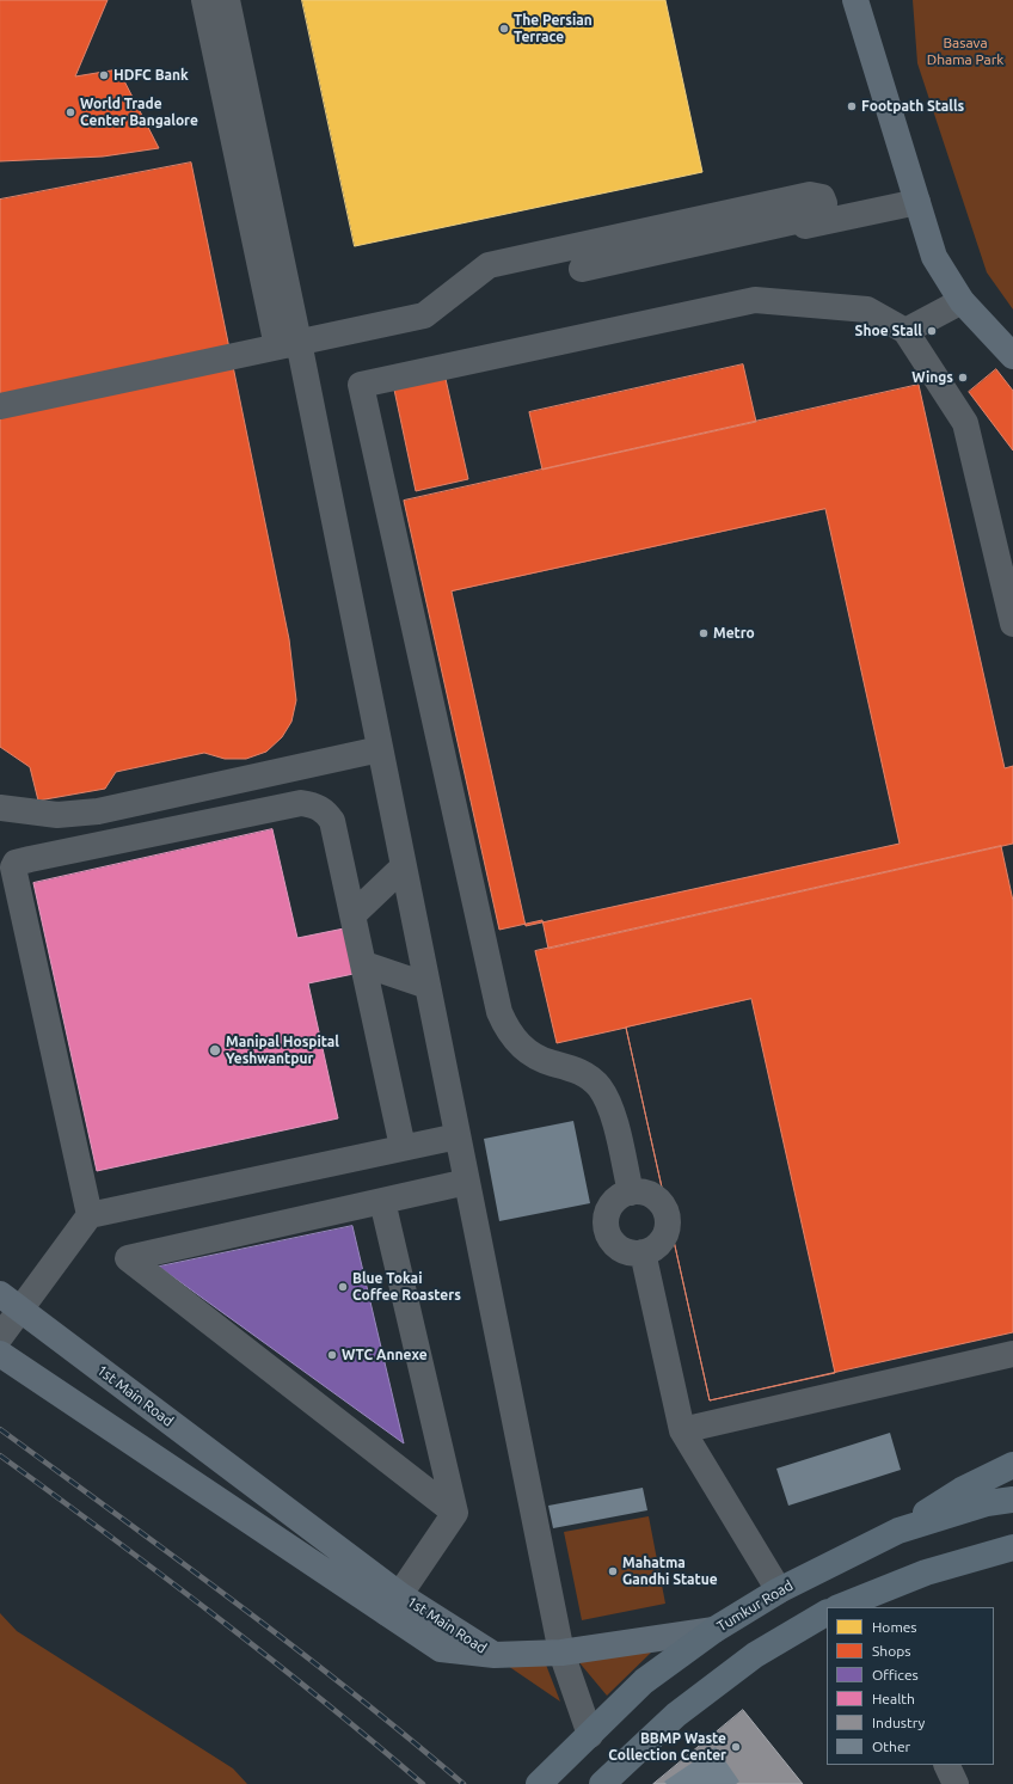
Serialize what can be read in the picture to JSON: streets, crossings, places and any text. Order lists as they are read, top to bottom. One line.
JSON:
{"streets":{"highway":["Tumkur Road"],"main road":["1st Main Road"]},"parks":["Basava Dhama Park"],"places":["The Persian Terrace","HDFC Bank","Footpath Stalls","World Trade Center Bangalore","Shoe Stall","Wings","Metro","Manipal Hospital Yeshwantpur","Blue Tokai Coffee Roasters","WTC Annexe","Mahatma Gandhi Statue","BBMP Waste Collection Center"],"legend":["Homes","Shops","Offices","Health","Industry","Other"]}
